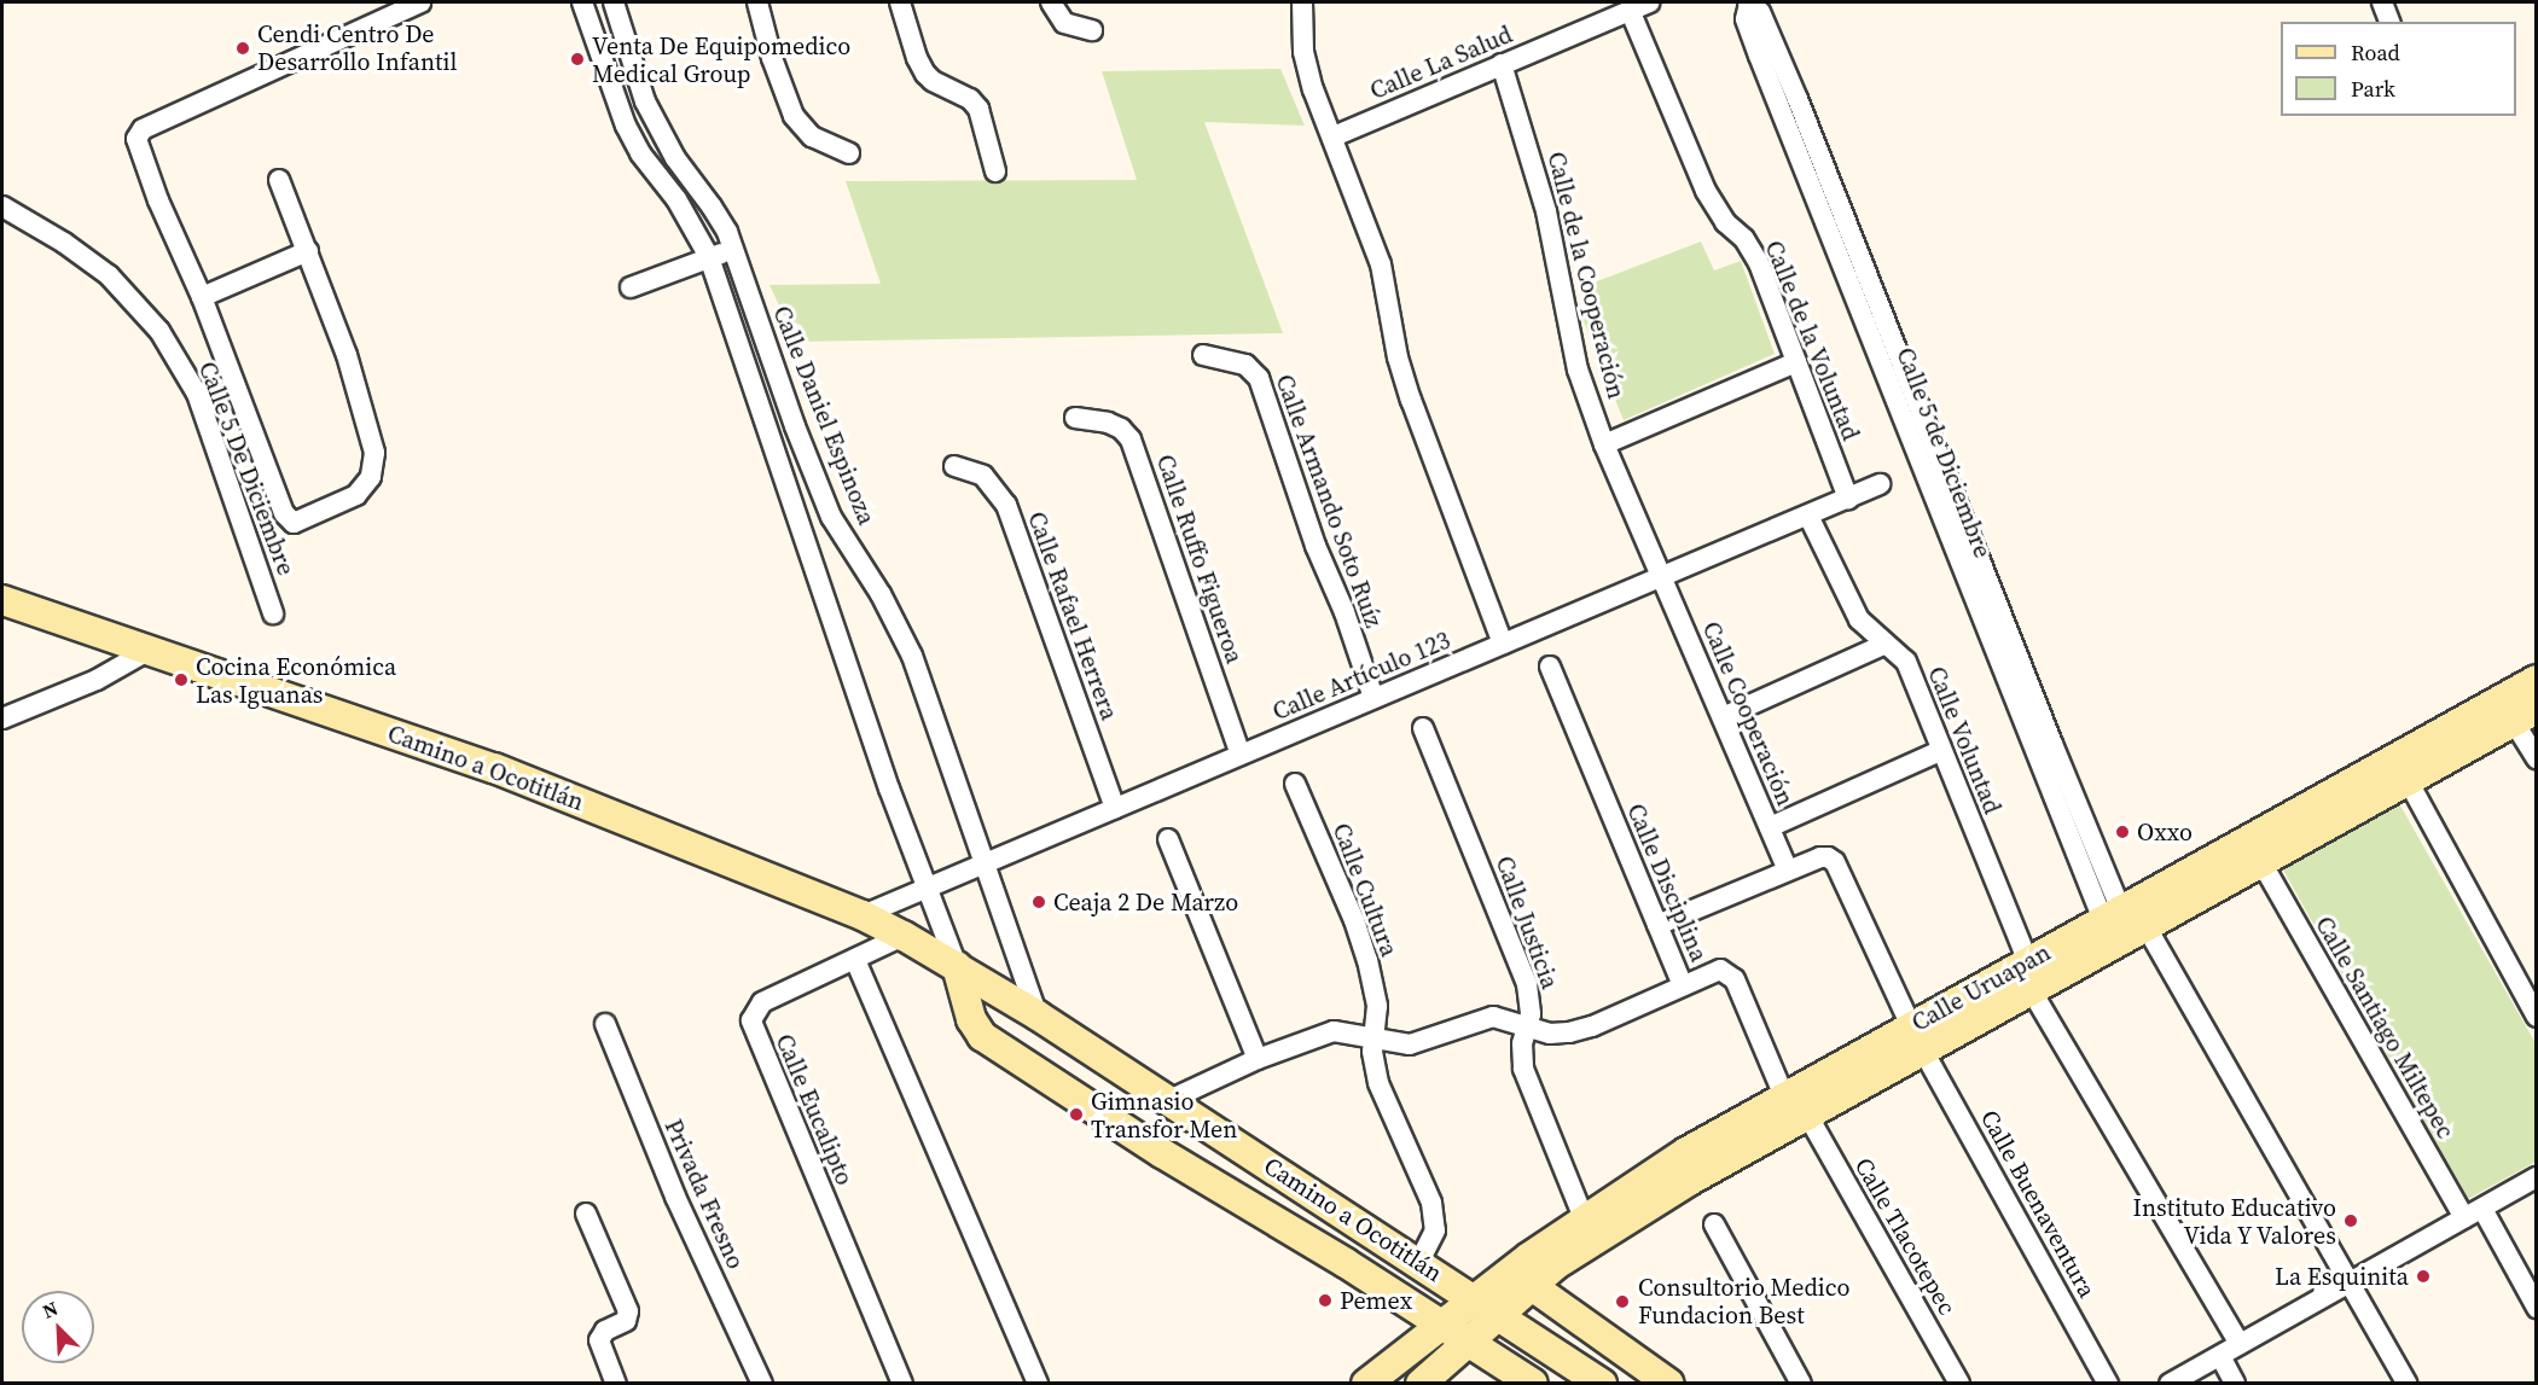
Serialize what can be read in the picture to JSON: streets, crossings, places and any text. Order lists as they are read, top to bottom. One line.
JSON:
{"streets":{"main road":["Camino a Ocotitlán","Calle Uruapan"],"street":["Calle La Salud","Calle de la Cooperación","Calle de la Voluntad","Calle Daniel Espinoza","Calle 5 de Diciembre","Calle 5 De Diciembre","Calle Armando Soto Ruíz","Calle Ruffo Figueroa","Calle Rafael Herrera","Calle Artículo 123","Calle Cooperación","Calle Voluntad","Calle Disciplina","Calle Cultura","Calle Justicia","Calle Santiago Miltepec","Calle Eucalipto","Privada Fresno","Calle Buenaventura","Calle Tlacotepec"]},"crossings":[["Calle La Salud","Calle de la Cooperación"],["Calle La Salud","Calle de la Voluntad"],["Calle de la Cooperación","Calle Artículo 123"],["Calle de la Cooperación","Calle Cooperación"],["Calle de la Voluntad","Calle Artículo 123"],["Calle Daniel Espinoza","Calle Artículo 123"],["Calle Daniel Espinoza","Camino a Ocotitlán"],["Calle 5 de Diciembre","Calle Uruapan"],["Calle Armando Soto Ruíz","Calle Artículo 123"],["Calle Ruffo Figueroa","Calle Artículo 123"],["Calle Rafael Herrera","Calle Artículo 123"],["Calle Artículo 123","Calle Cooperación"],["Calle Artículo 123","Calle Voluntad"],["Calle Artículo 123","Camino a Ocotitlán"],["Calle Voluntad","Calle Uruapan"],["Camino a Ocotitlán","Calle Cultura"],["Camino a Ocotitlán","Calle Uruapan"],["Camino a Ocotitlán","Calle Eucalipto"],["Calle Disciplina","Calle Uruapan"],["Calle Justicia","Calle Uruapan"],["Calle Uruapan","Calle Santiago Miltepec"],["Calle Uruapan","Calle Buenaventura"],["Calle Uruapan","Calle Tlacotepec"]],"places":["Cendi Centro De Desarrollo Infantil","Venta De Equipomedico Medical Group","Cocina Económica Las Iguanas","Oxxo","Ceaja 2 De Marzo","Gimnasio Transfor Men","Instituto Educativo Vida Y Valores","La Esquinita","Pemex","Consultorio Medico Fundacion Best"],"legend":["Road","Park"],"north":"top left"}
